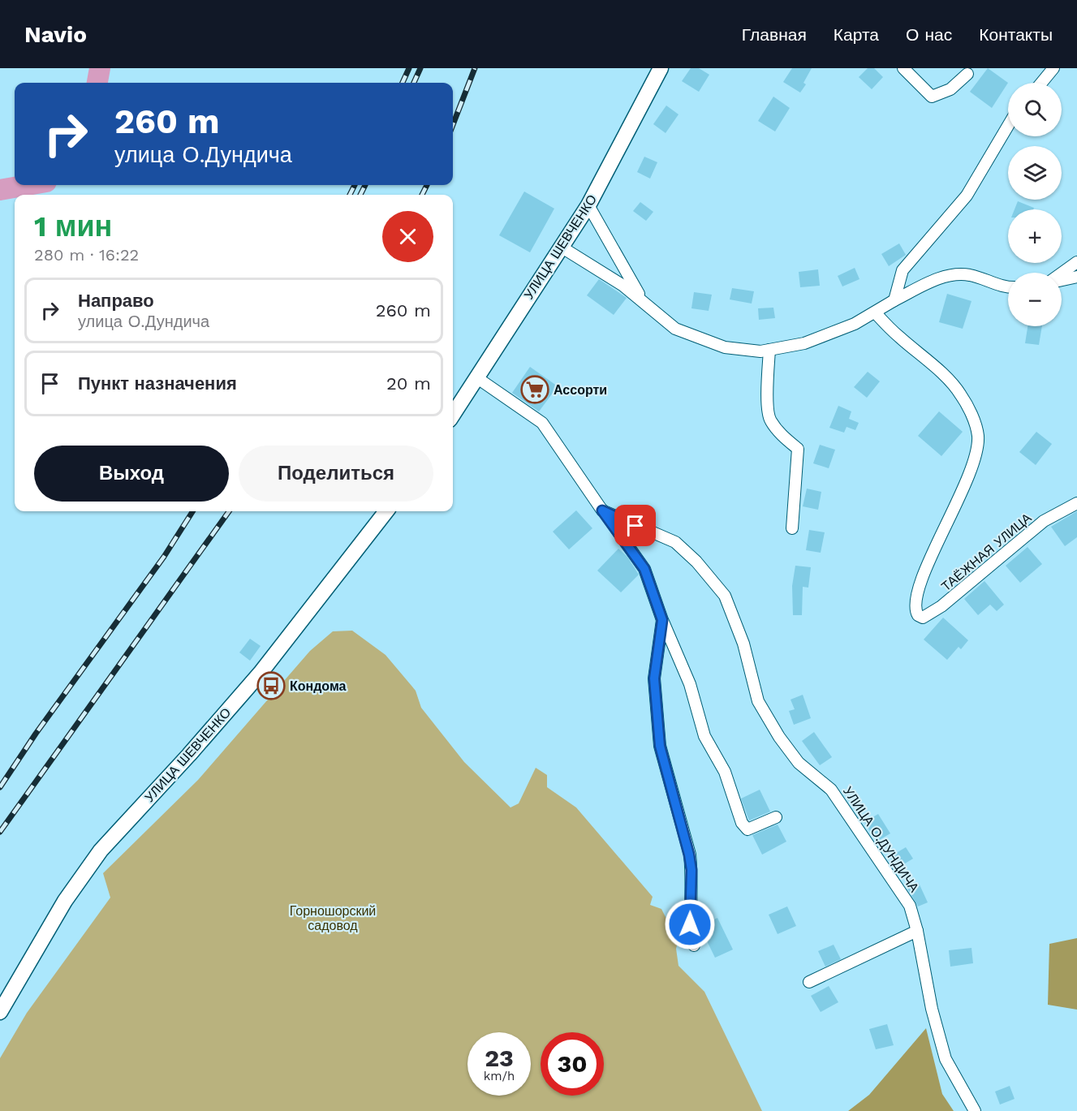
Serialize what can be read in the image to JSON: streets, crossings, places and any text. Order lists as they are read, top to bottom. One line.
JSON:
{"streets":{"main road":["УЛИЦА ШЕВЧЕНКО"],"street":["ТАЁЖНАЯ УЛИЦА","УЛИЦА О.ДУНДИЧА"]},"parks":["Горношорский садовод"],"places":{"supermarket":["Ассорти"],"bus stop":["Кондома"]},"page":{"header":"Navio","nav":["Главная","Карта","О нас","Контакты"],"map_buttons":["+","−"],"turn":["260 m","улица О.Дундича"],"heading":["1 мин","280 m · 16:22"],"list":[{"name":"Направо","note":"улица О.Дундича","value":"260 m"},{"name":"Пункт назначения","value":"20 m"}],"buttons":["Выход","Поделиться"],"speed":"23 km/h","limit":"30"}}
